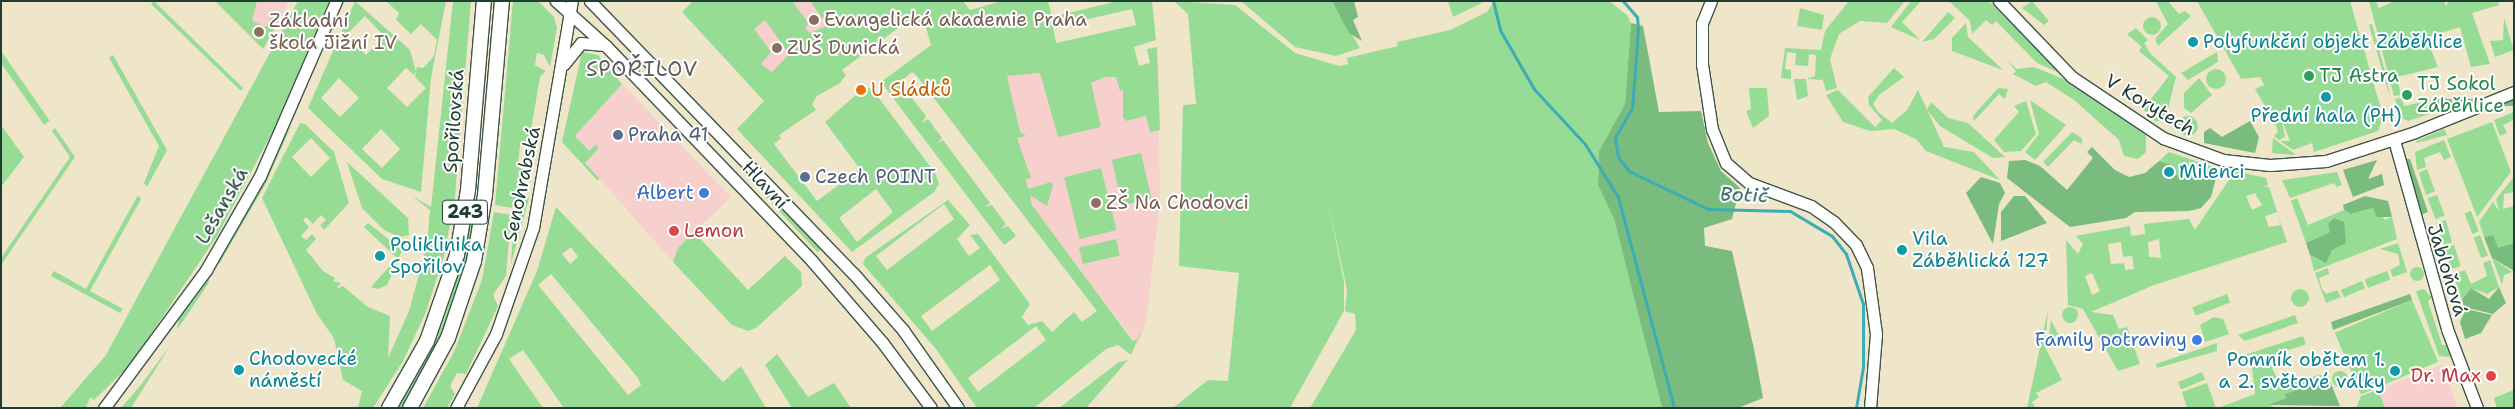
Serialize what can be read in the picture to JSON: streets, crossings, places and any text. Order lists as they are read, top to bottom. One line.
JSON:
{"streets":{"highway":["Spořilovská","243"],"street":["V Korytech","Senohrabská","Hlavní","Lešanská","Jabloňová"]},"crossings":[["V Korytech","Jabloňová"],["Senohrabská","Hlavní"]],"districts":["SPOŘILOV"],"water":["Botič"],"places":["Evangelická akademie Praha","Základní škola Jižní IV","Polyfunkční objekt Záběhlice","ZUŠ Dunická","TJ Astra","U Sládků","TJ Sokol Záběhlice","Přední hala (PH)","Praha 41","Milenci","Czech POINT","Albert","ZŠ Na Chodovci","Lemon","Vila Záběhlická 127","Poliklinika Spořilov","Family potraviny","Chodovecké náměstí","Pomník obětem 1. a 2. světové války","Dr. Max"]}
